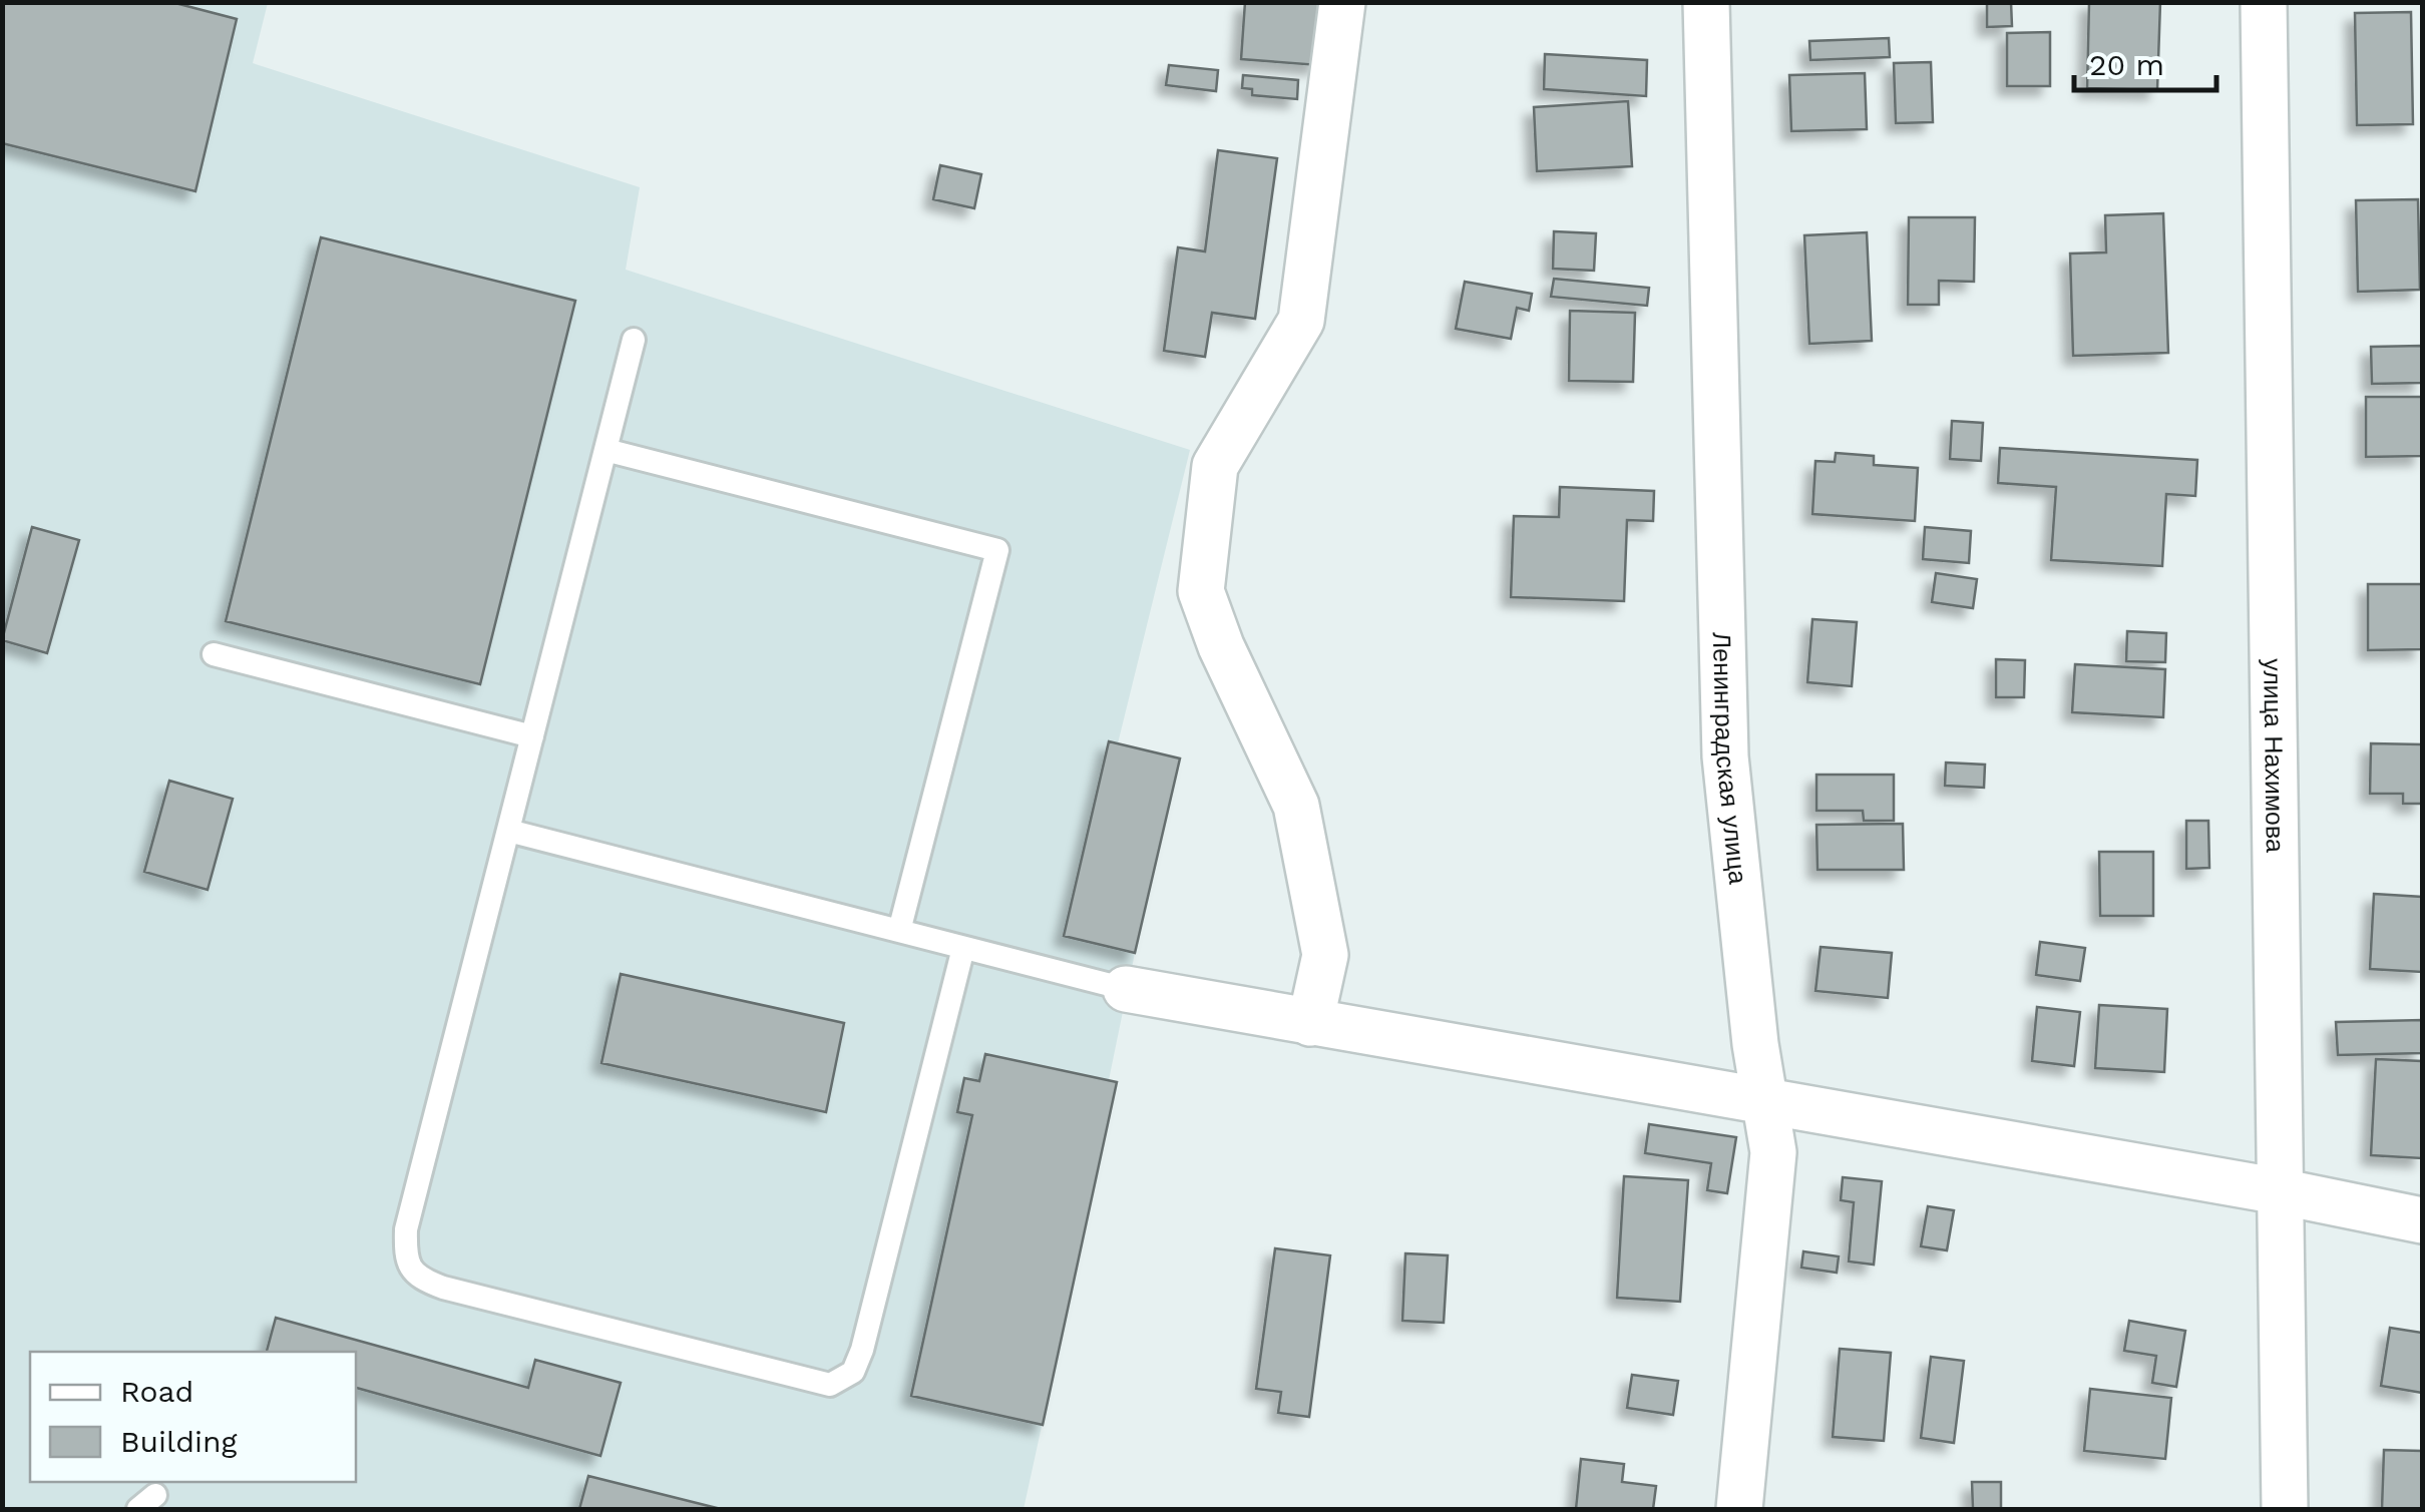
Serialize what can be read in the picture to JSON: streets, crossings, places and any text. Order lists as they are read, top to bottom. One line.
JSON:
{"streets":{"street":["улица Нахимова","Ленинградская улица"]},"legend":["Road","Building"],"scale_bar":"20 m"}
